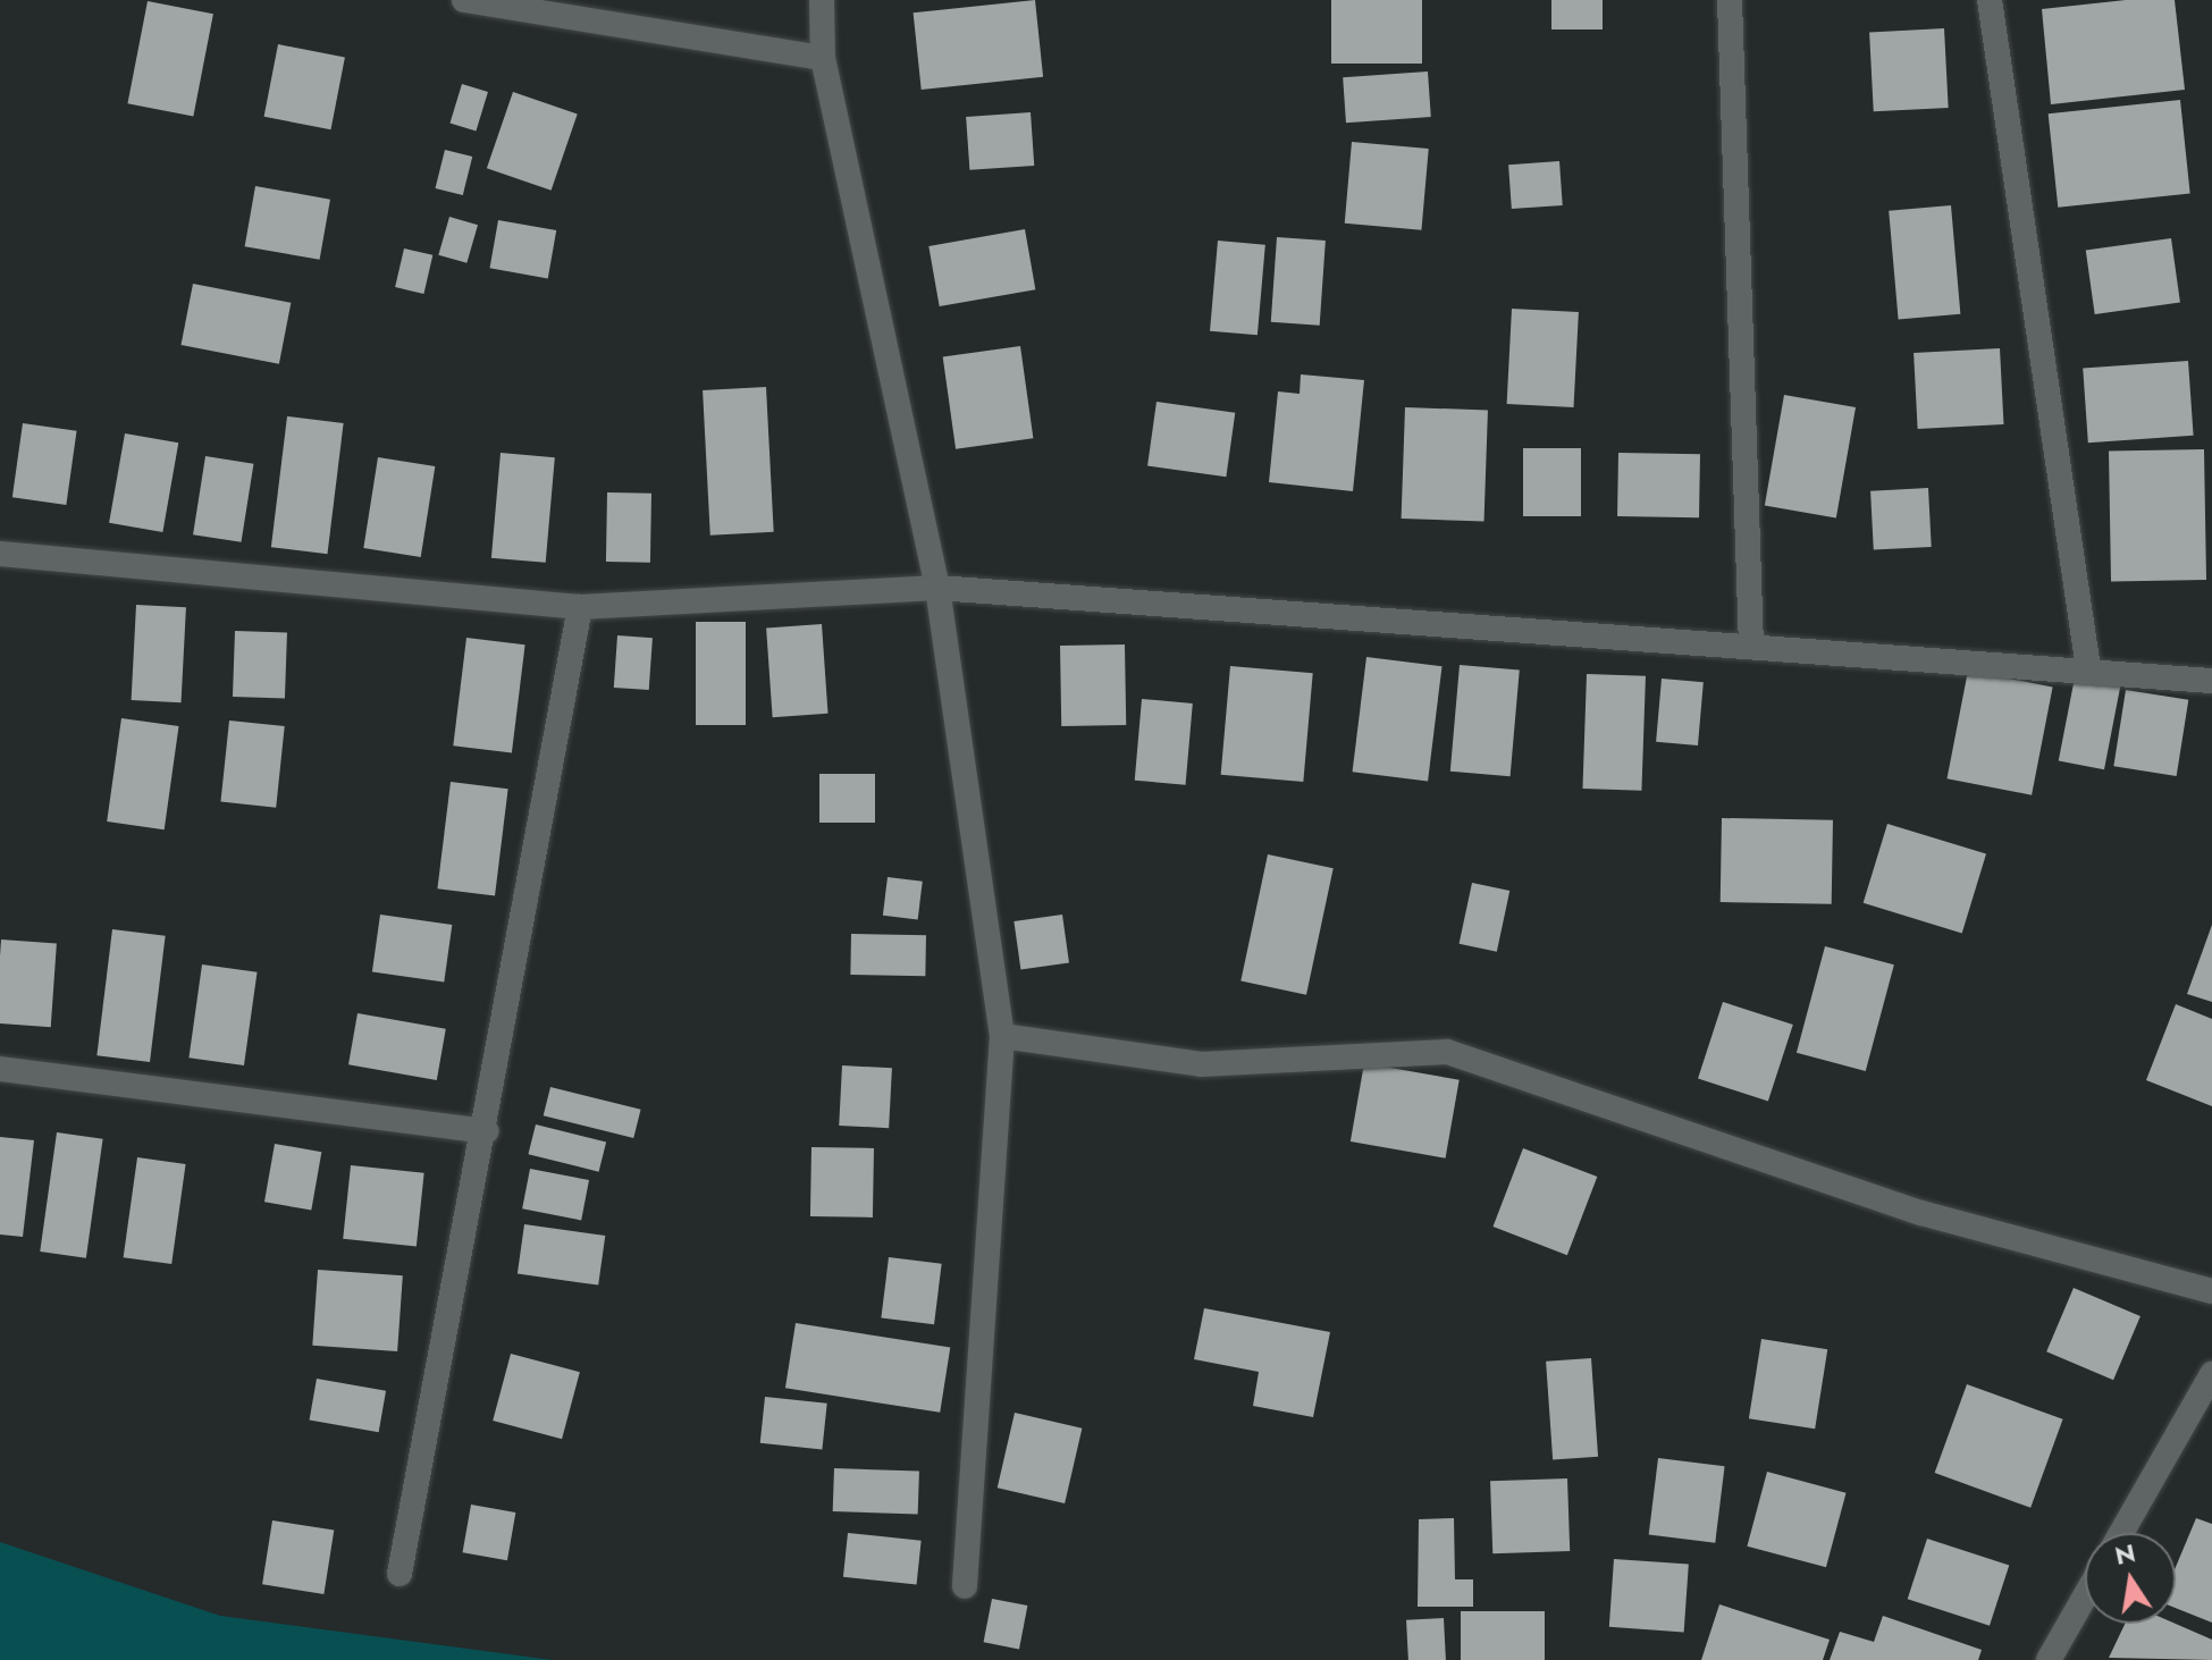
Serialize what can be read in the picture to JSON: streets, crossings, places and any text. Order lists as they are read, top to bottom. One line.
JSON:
{"north":"top"}
